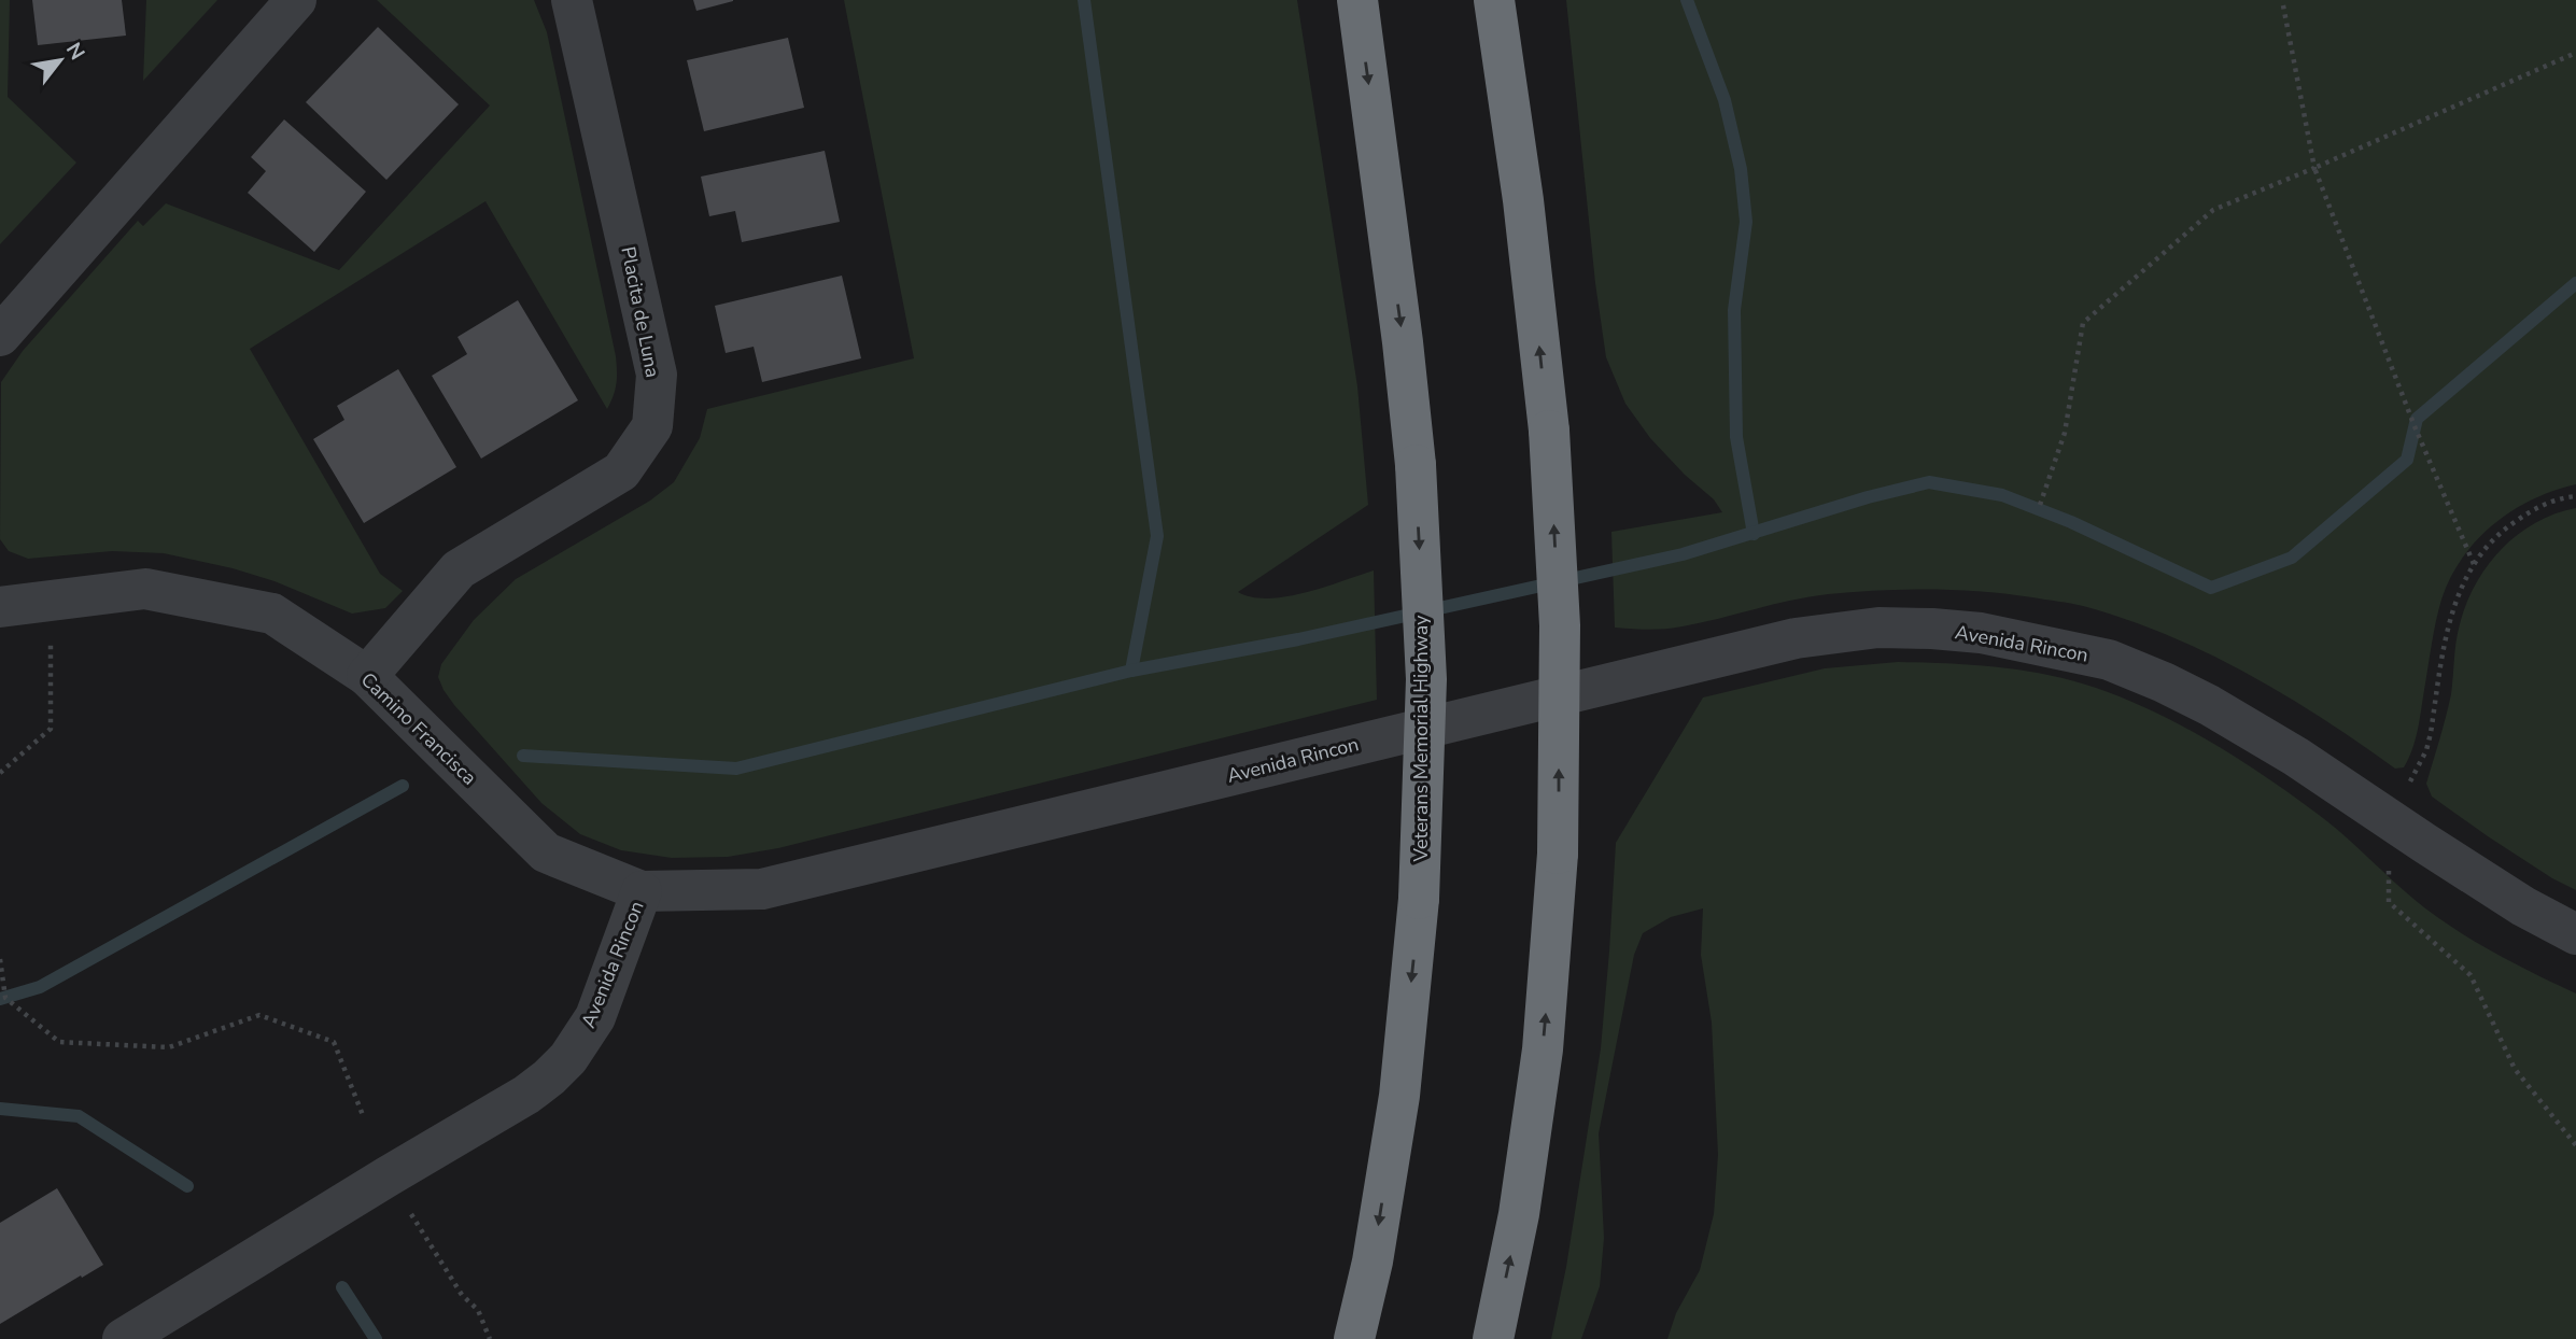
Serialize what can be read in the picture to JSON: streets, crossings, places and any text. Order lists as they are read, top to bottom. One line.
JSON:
{"streets":{"highway":["Veterans Memorial Highway"],"street":["Placita de Luna","Avenida Rincon","Camino Francisca"]},"crossings":[["Placita de Luna","Camino Francisca"],["Avenida Rincon","Camino Francisca"]],"north":"top right"}
